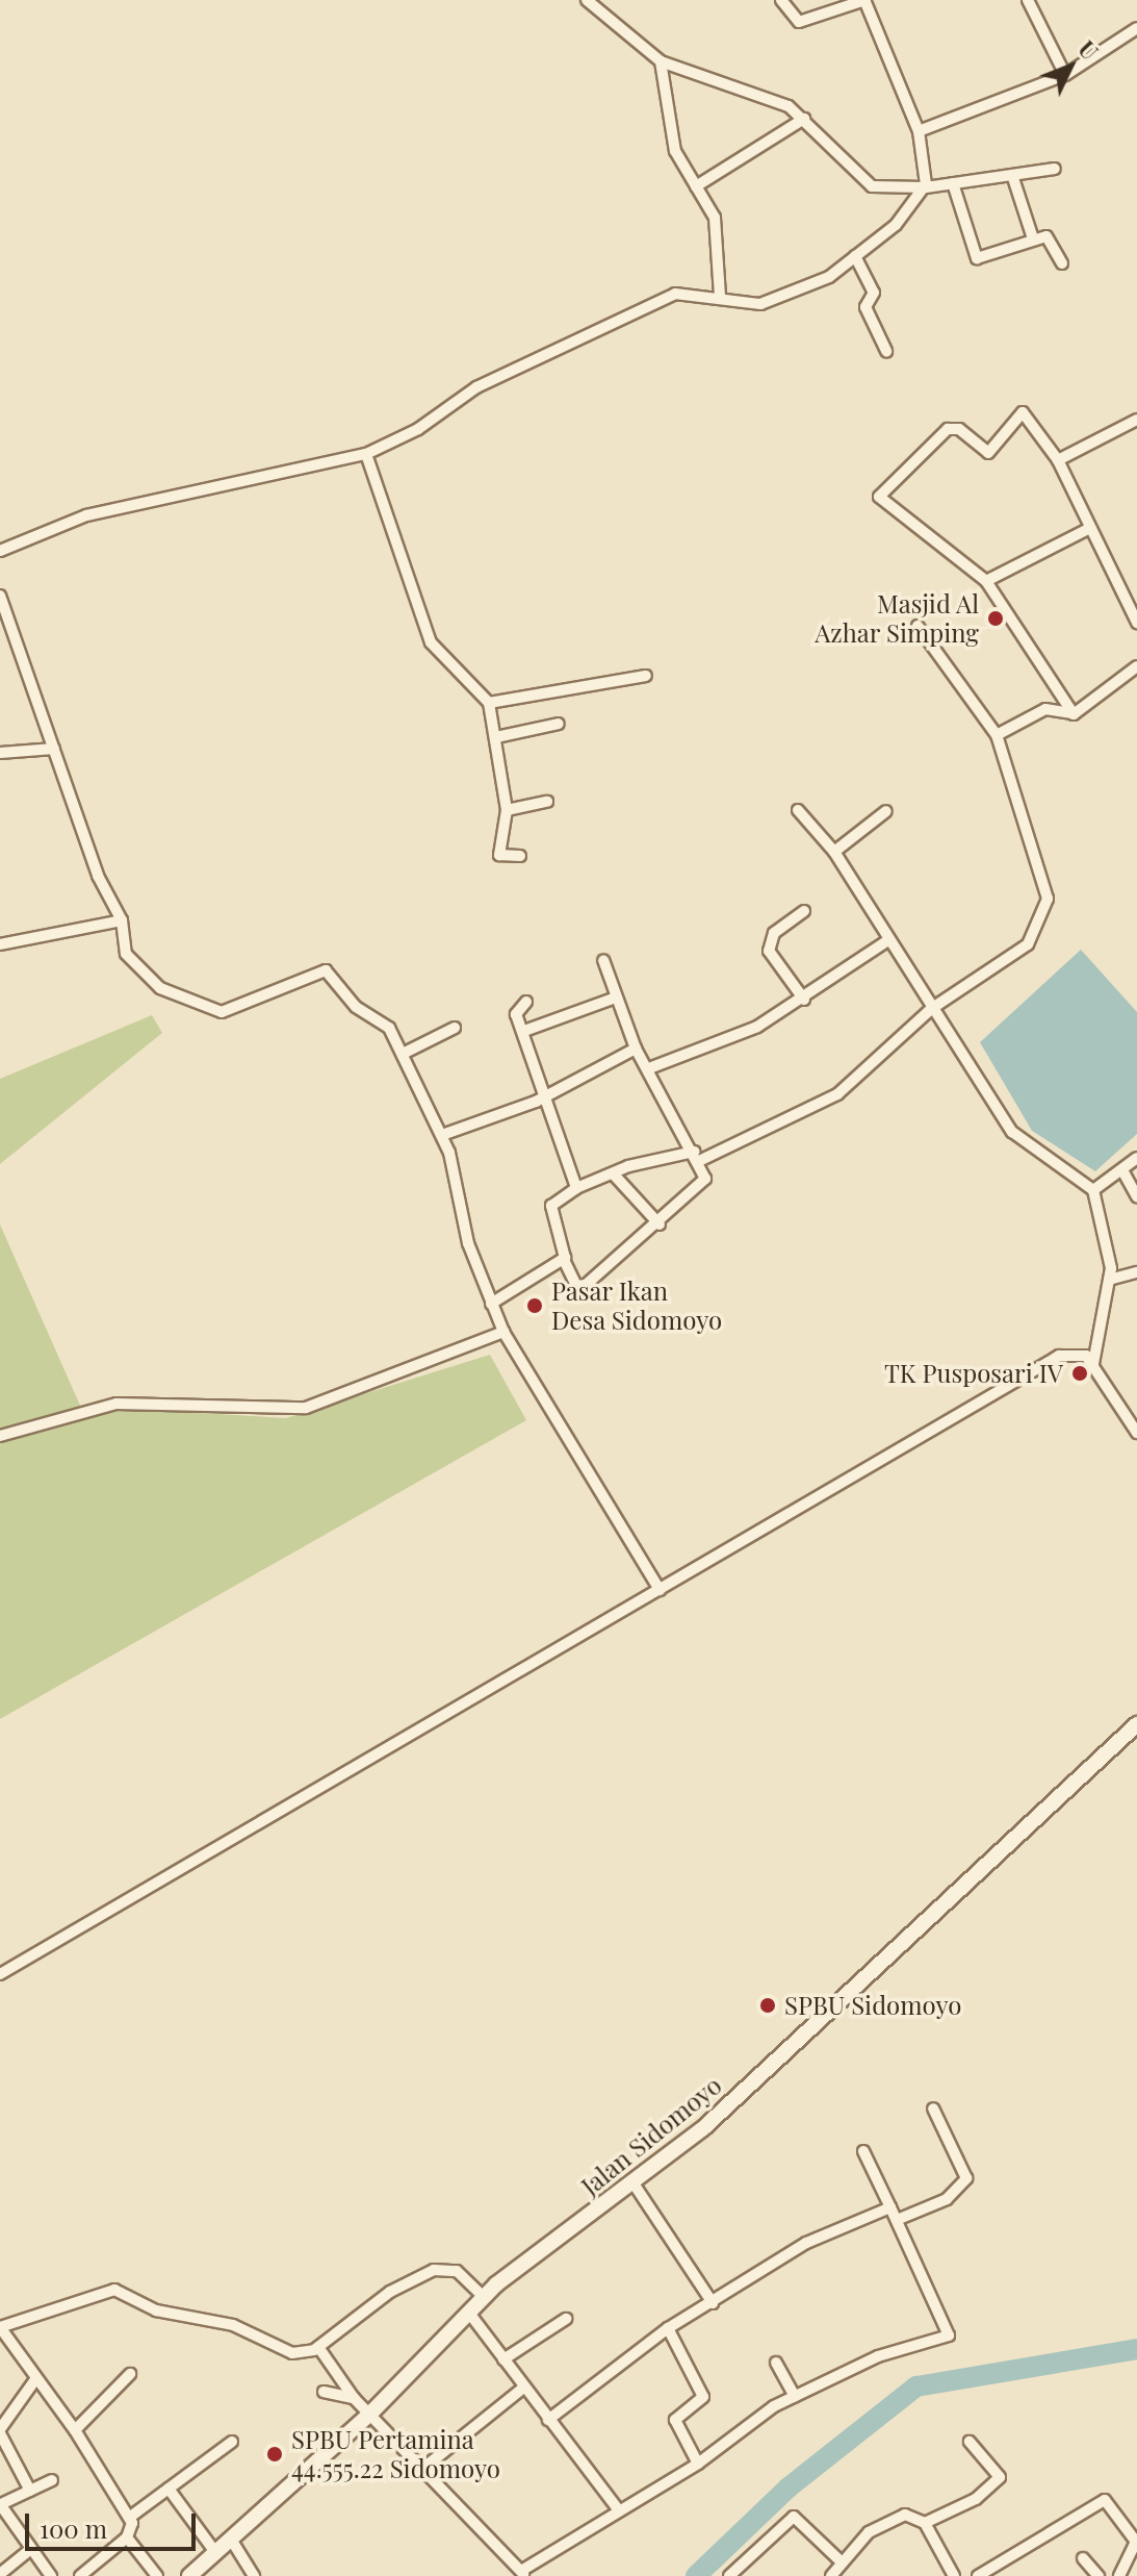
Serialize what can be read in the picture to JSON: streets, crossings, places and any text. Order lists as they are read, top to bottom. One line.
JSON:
{"streets":{"main road":["Jalan Sidomoyo"]},"places":["Masjid Al Azhar Simping","Pasar Ikan Desa Sidomoyo","TK Pusposari IV","SPBU Sidomoyo","SPBU Pertamina 44.555.22 Sidomoyo"],"scale_bar":"100 m","north":"top right"}
